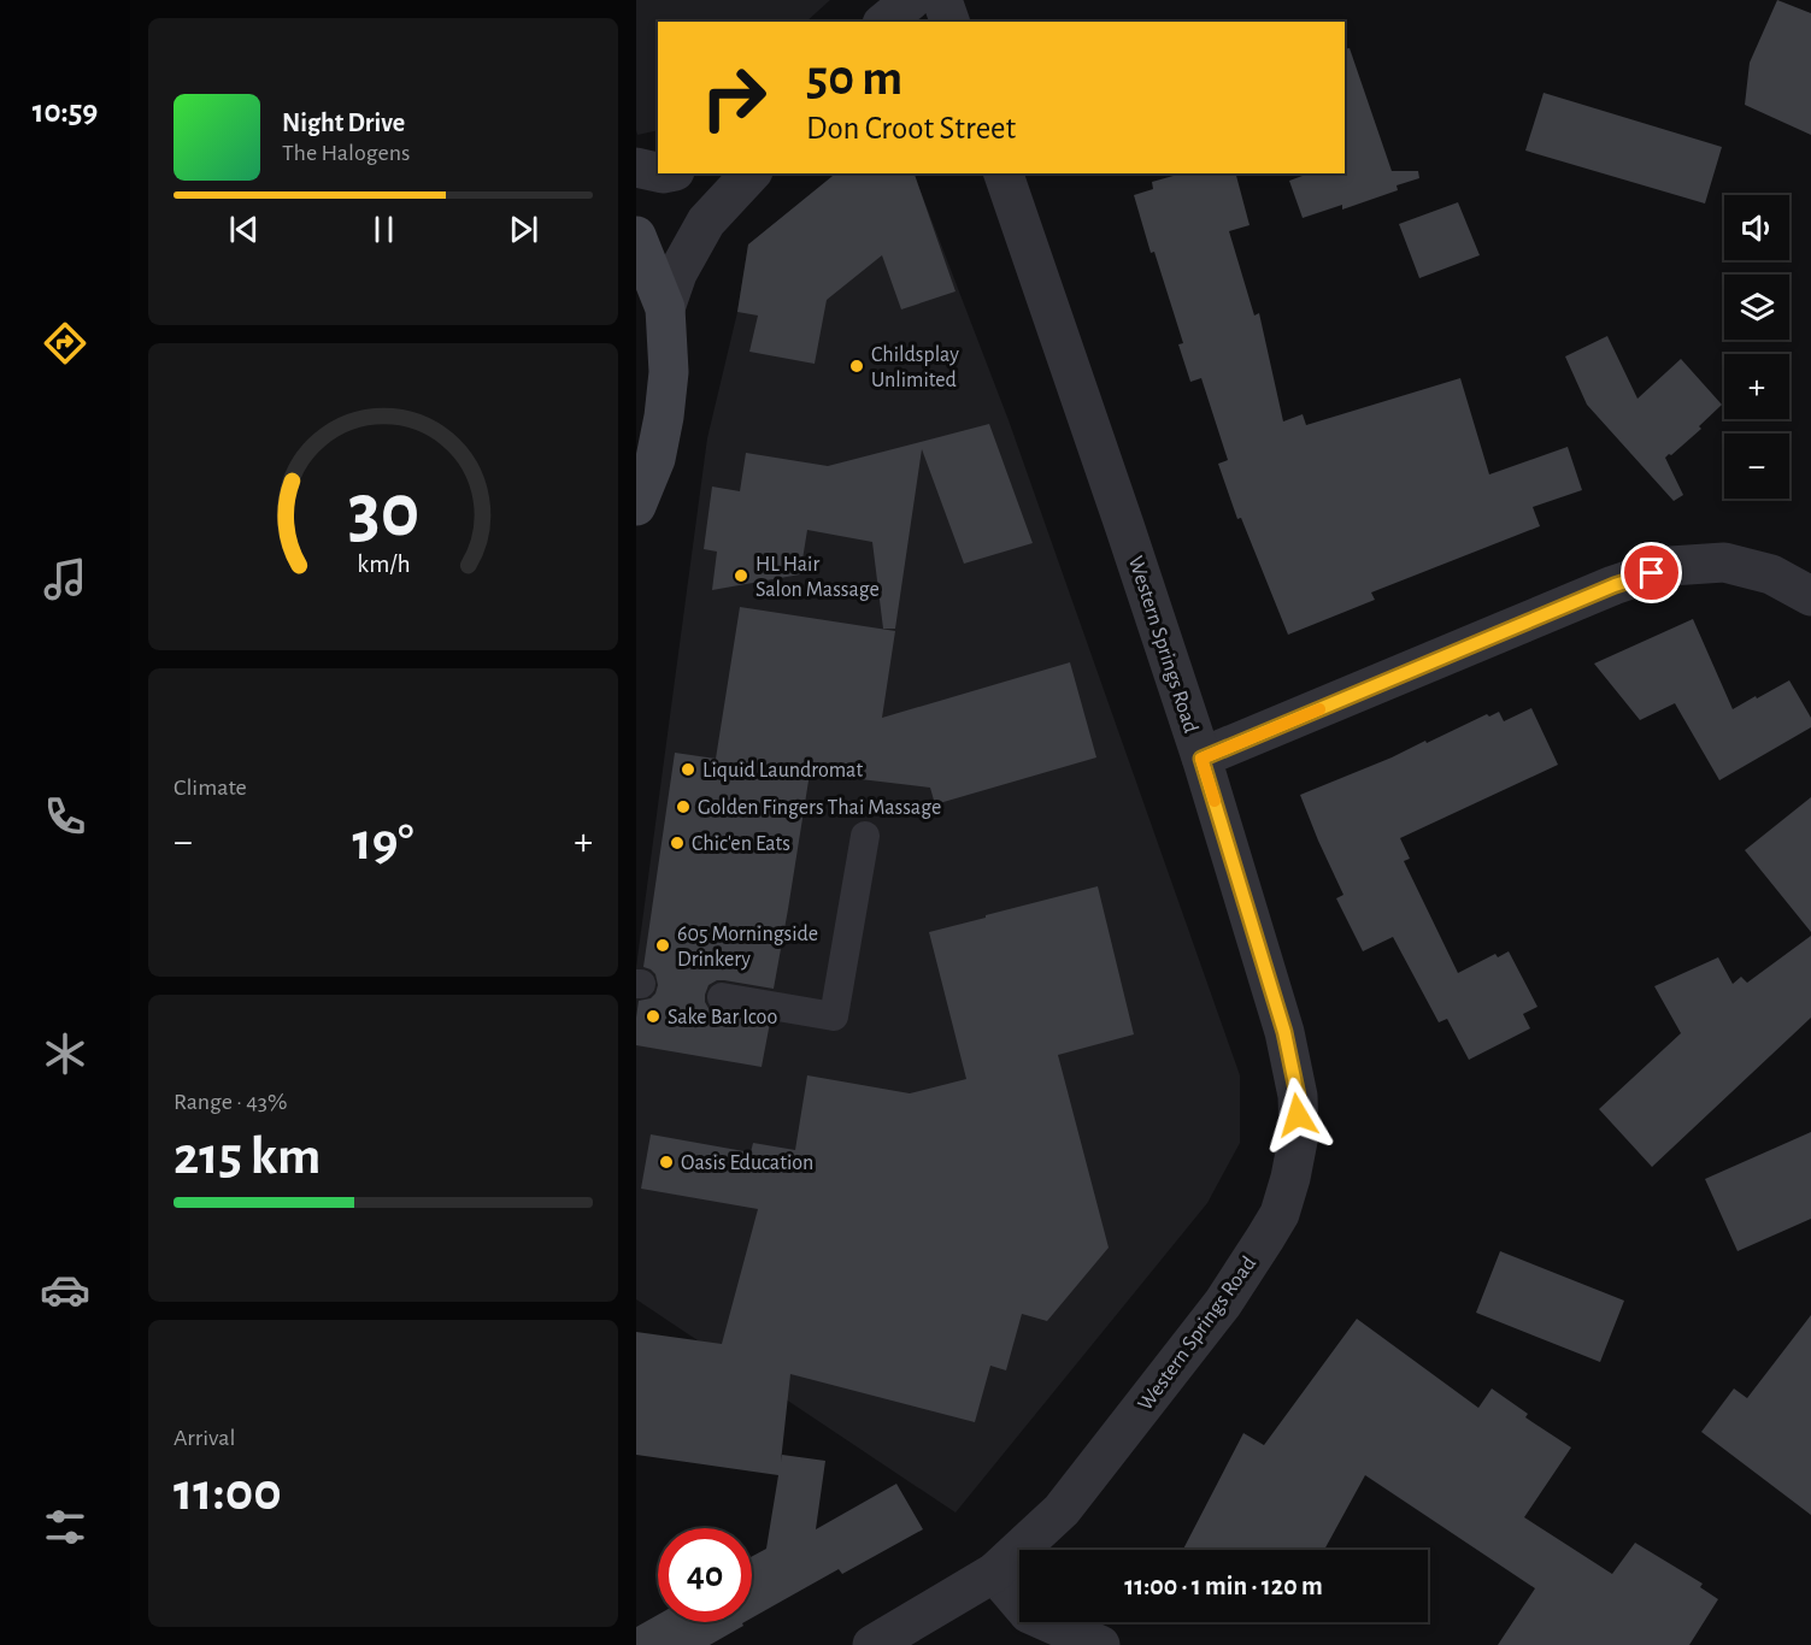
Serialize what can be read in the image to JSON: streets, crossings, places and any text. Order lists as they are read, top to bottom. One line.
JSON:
{"streets":{"street":["Western Springs Road"]},"places":["Childsplay Unlimited","HL Hair Salon Massage","Liquid Laundromat","Golden Fingers Thai Massage","Chic'en Eats","605 Morningside Drinkery","Sake Bar Icoo","Oasis Education"],"page":{"tabs":"10:59","turn":["50 m","Don Croot Street"],"song":["Night Drive","The Halogens"],"map_buttons":["+","−"],"tile":["Climate",["Range · 43%","215 km"],["Arrival","11:00"]],"heat":["−","19°","+"],"limit":"40","trip":"11:00 · 1 min · 120 m","gauge":["30","km/h"]}}
